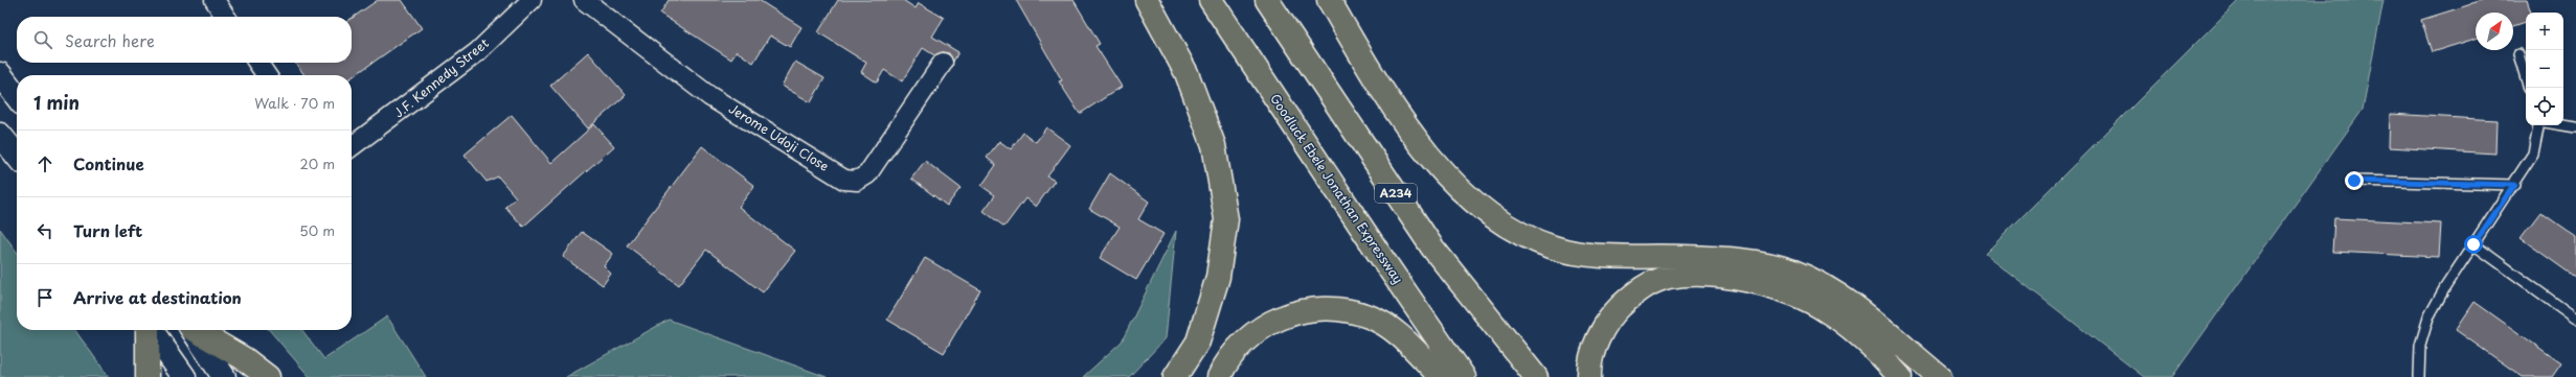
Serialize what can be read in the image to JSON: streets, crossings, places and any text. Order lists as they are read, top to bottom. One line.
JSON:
{"streets":{"highway":["Goodluck Ebele Jonathan Expressway","A234"],"street":["J.F. Kennedy Street","Jerome Udoji Close"]},"north":"top right","page":{"map_buttons":["+","−"],"search":"Search here","heading":["1 min","Walk · 70 m"],"list":[["Continue","20 m"],["Turn left","50 m"],"Arrive at destination"]}}
